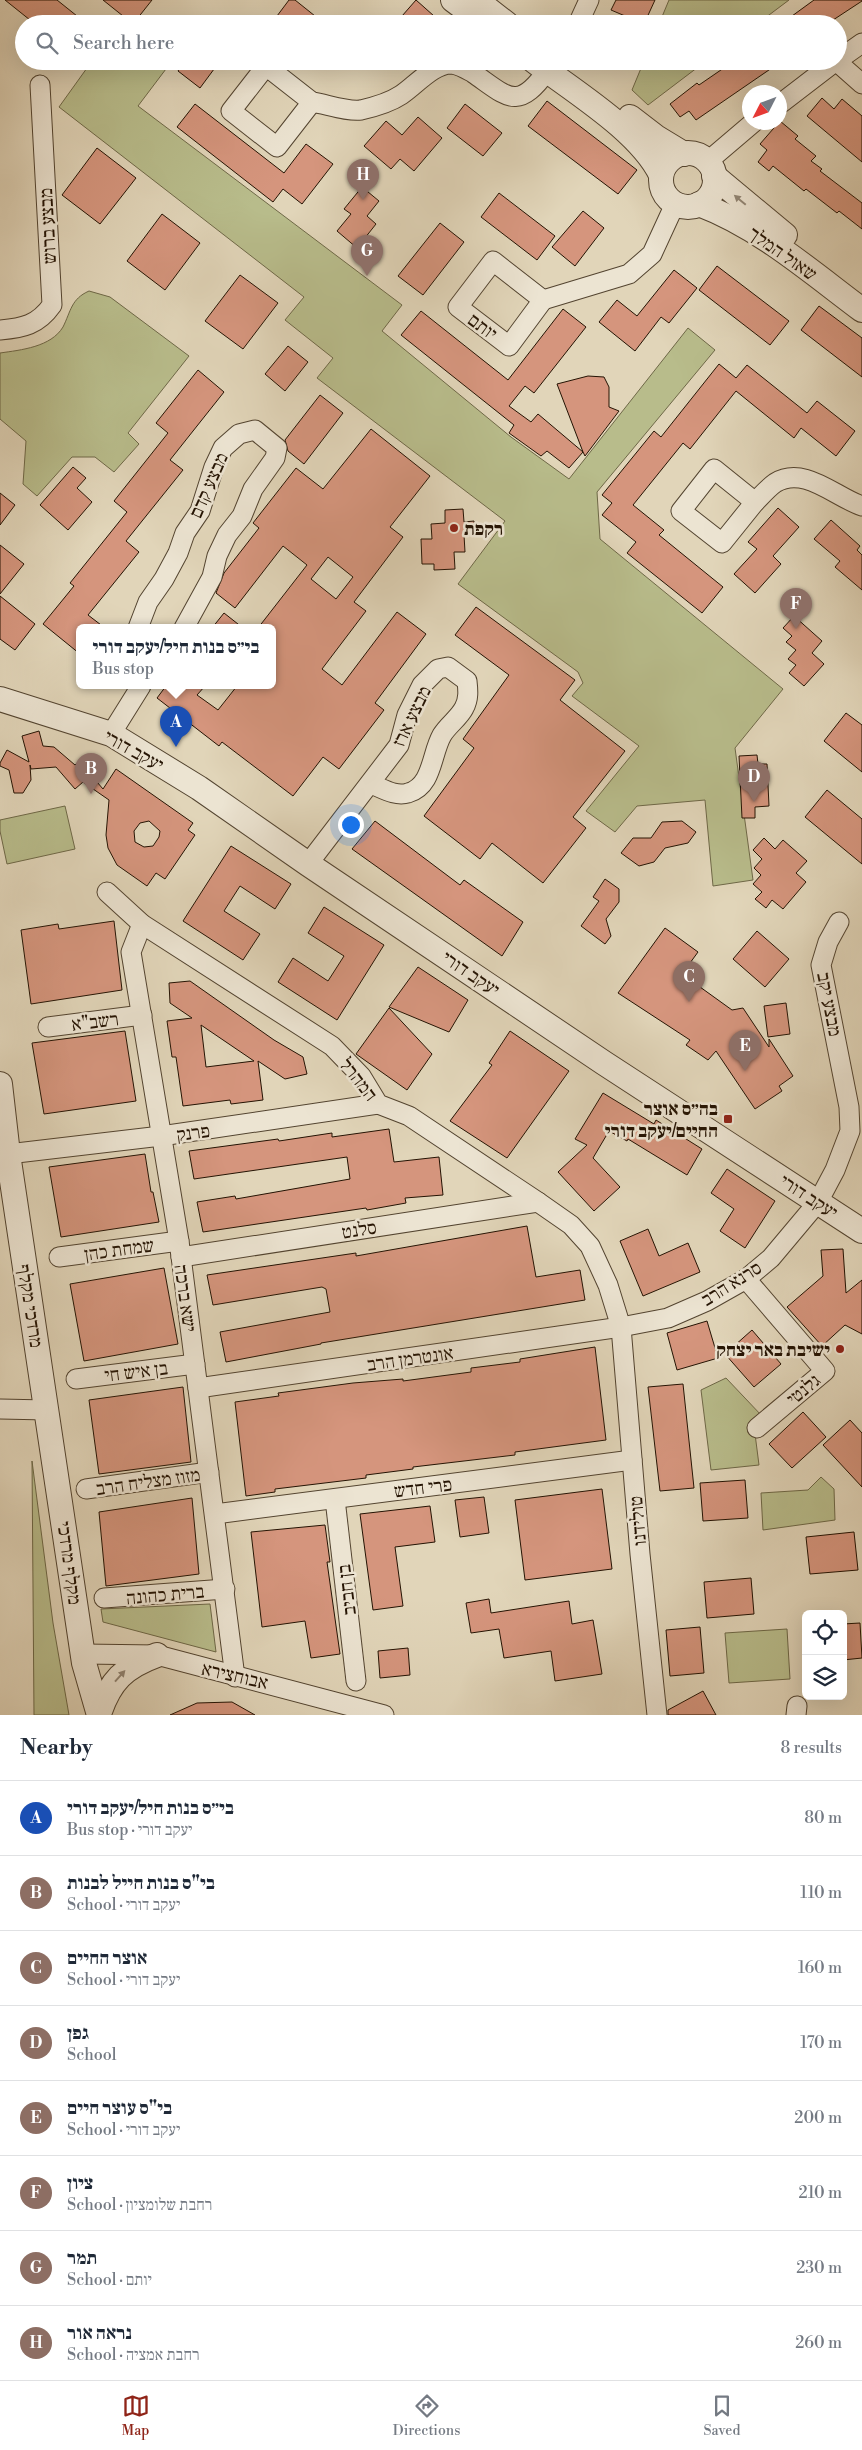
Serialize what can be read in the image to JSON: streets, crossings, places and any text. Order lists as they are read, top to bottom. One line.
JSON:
{"streets":{"street":["מבצע ברוש","שאול המלך","יותם","מבצע קדם","מבצע ארז","יעקב דורי","מבצע יקב","רשב\"א","המהרל","פרנק","סלנט","שמחת כהן","סרנא הרב","ישא ברכה","מרדכי מקלף","אונטרמן הרב","בן איש חי","גלנטי","מזוז מצליח הרב","פרי חדש","טולידנו","מקלף מרדכי","בן חביב","ברית כהונה","אבוחצירא"]},"crossings":[["מבצע ארז","יעקב דורי"],["יעקב דורי","מבצע יקב"],["יעקב דורי","סרנא הרב"],["מבצע יקב","סרנא הרב"],["רשב\"א","ישא ברכה"],["המהרל","פרנק"],["המהרל","סלנט"],["המהרל","סרנא הרב"],["המהרל","ישא ברכה"],["המהרל","אונטרמן הרב"],["המהרל","טולידנו"],["פרנק","ישא ברכה"],["פרנק","מרדכי מקלף"],["סלנט","שמחת כהן"],["סלנט","ישא ברכה"],["שמחת כהן","ישא ברכה"],["סרנא הרב","אונטרמן הרב"],["סרנא הרב","גלנטי"],["סרנא הרב","טולידנו"],["ישא ברכה","אונטרמן הרב"],["ישא ברכה","בן איש חי"],["ישא ברכה","מזוז מצליח הרב"],["ישא ברכה","פרי חדש"],["ישא ברכה","ברית כהונה"],["ישא ברכה","אבוחצירא"],["מרדכי מקלף","מקלף מרדכי"],["אונטרמן הרב","טולידנו"],["פרי חדש","טולידנו"],["פרי חדש","בן חביב"],["מקלף מרדכי","אבוחצירא"]],"places":{"other":["רקפת","ישיבת באר יצחק"],"transit":["בה״ס אוצר החיים/יעקב דורי"]},"north":"bottom left","page":{"search":"Search here","pins":["H","G","F","A","B","D","C","E"],"popup":["בי״ס בנות חיל/יעקב דורי","Bus stop"],"heading":["Nearby","8 results"],"list":[{"mark":"A","name":"בי״ס בנות חיל/יעקב דורי","note":"Bus stop · יעקב דורי","value":"80 m"},{"mark":"B","name":"בי\"ס בנות חייל לבנות","note":"School · יעקב דורי","value":"110 m"},{"mark":"C","name":"אוצר החיים","note":"School · יעקב דורי","value":"160 m"},{"mark":"D","name":"גפן","note":"School","value":"170 m"},{"mark":"E","name":"בי\"ס עוצר חיים","note":"School · יעקב דורי","value":"200 m"},{"mark":"F","name":"ציון","note":"School · רחבת שלומציון","value":"210 m"},{"mark":"G","name":"תמר","note":"School · יותם","value":"230 m"},{"mark":"H","name":"נראה אור","note":"School · רחבת אמציה","value":"260 m"}],"nav":["Map","Directions","Saved"]}}
